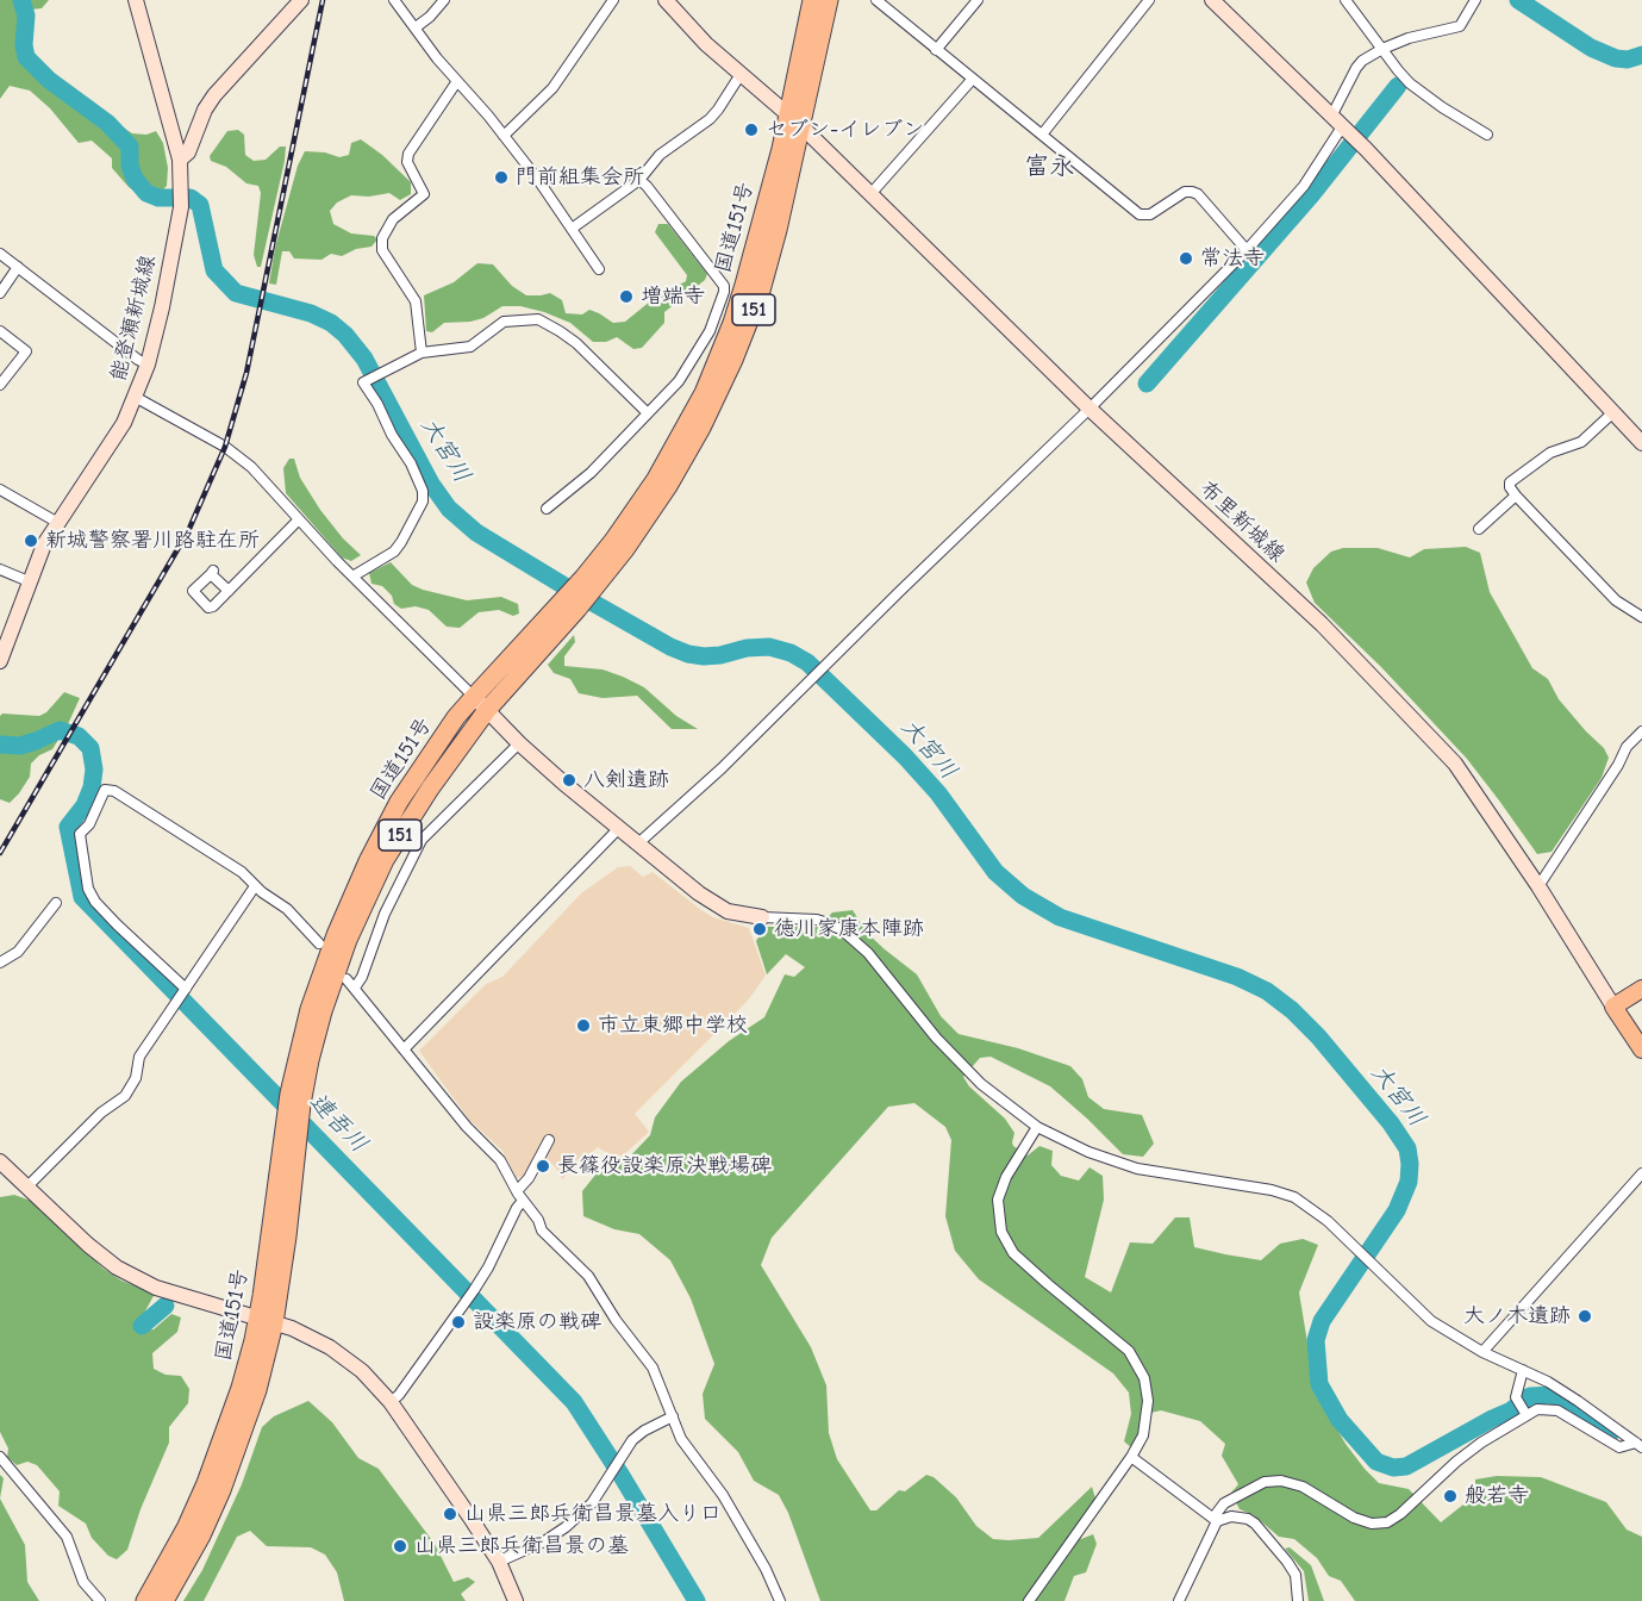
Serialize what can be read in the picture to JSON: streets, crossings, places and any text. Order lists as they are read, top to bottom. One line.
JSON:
{"streets":{"highway":["国道151号","151"],"street":["能登瀬新城線","布里新城線"]},"crossings":[["国道151号","布里新城線"]],"districts":["富永"],"water":["大宮川","連吾川"],"places":["セブン-イレブン","門前組集会所","常法寺","増端寺","新城警察署川路駐在所","八剣遺跡","徳川家康本陣跡","市立東郷中学校","長篠役設楽原決戦場碑","大ノ木遺跡","設楽原の戦碑","般若寺","山県三郎兵衛昌景墓入り口","山県三郎兵衛昌景の墓"]}
